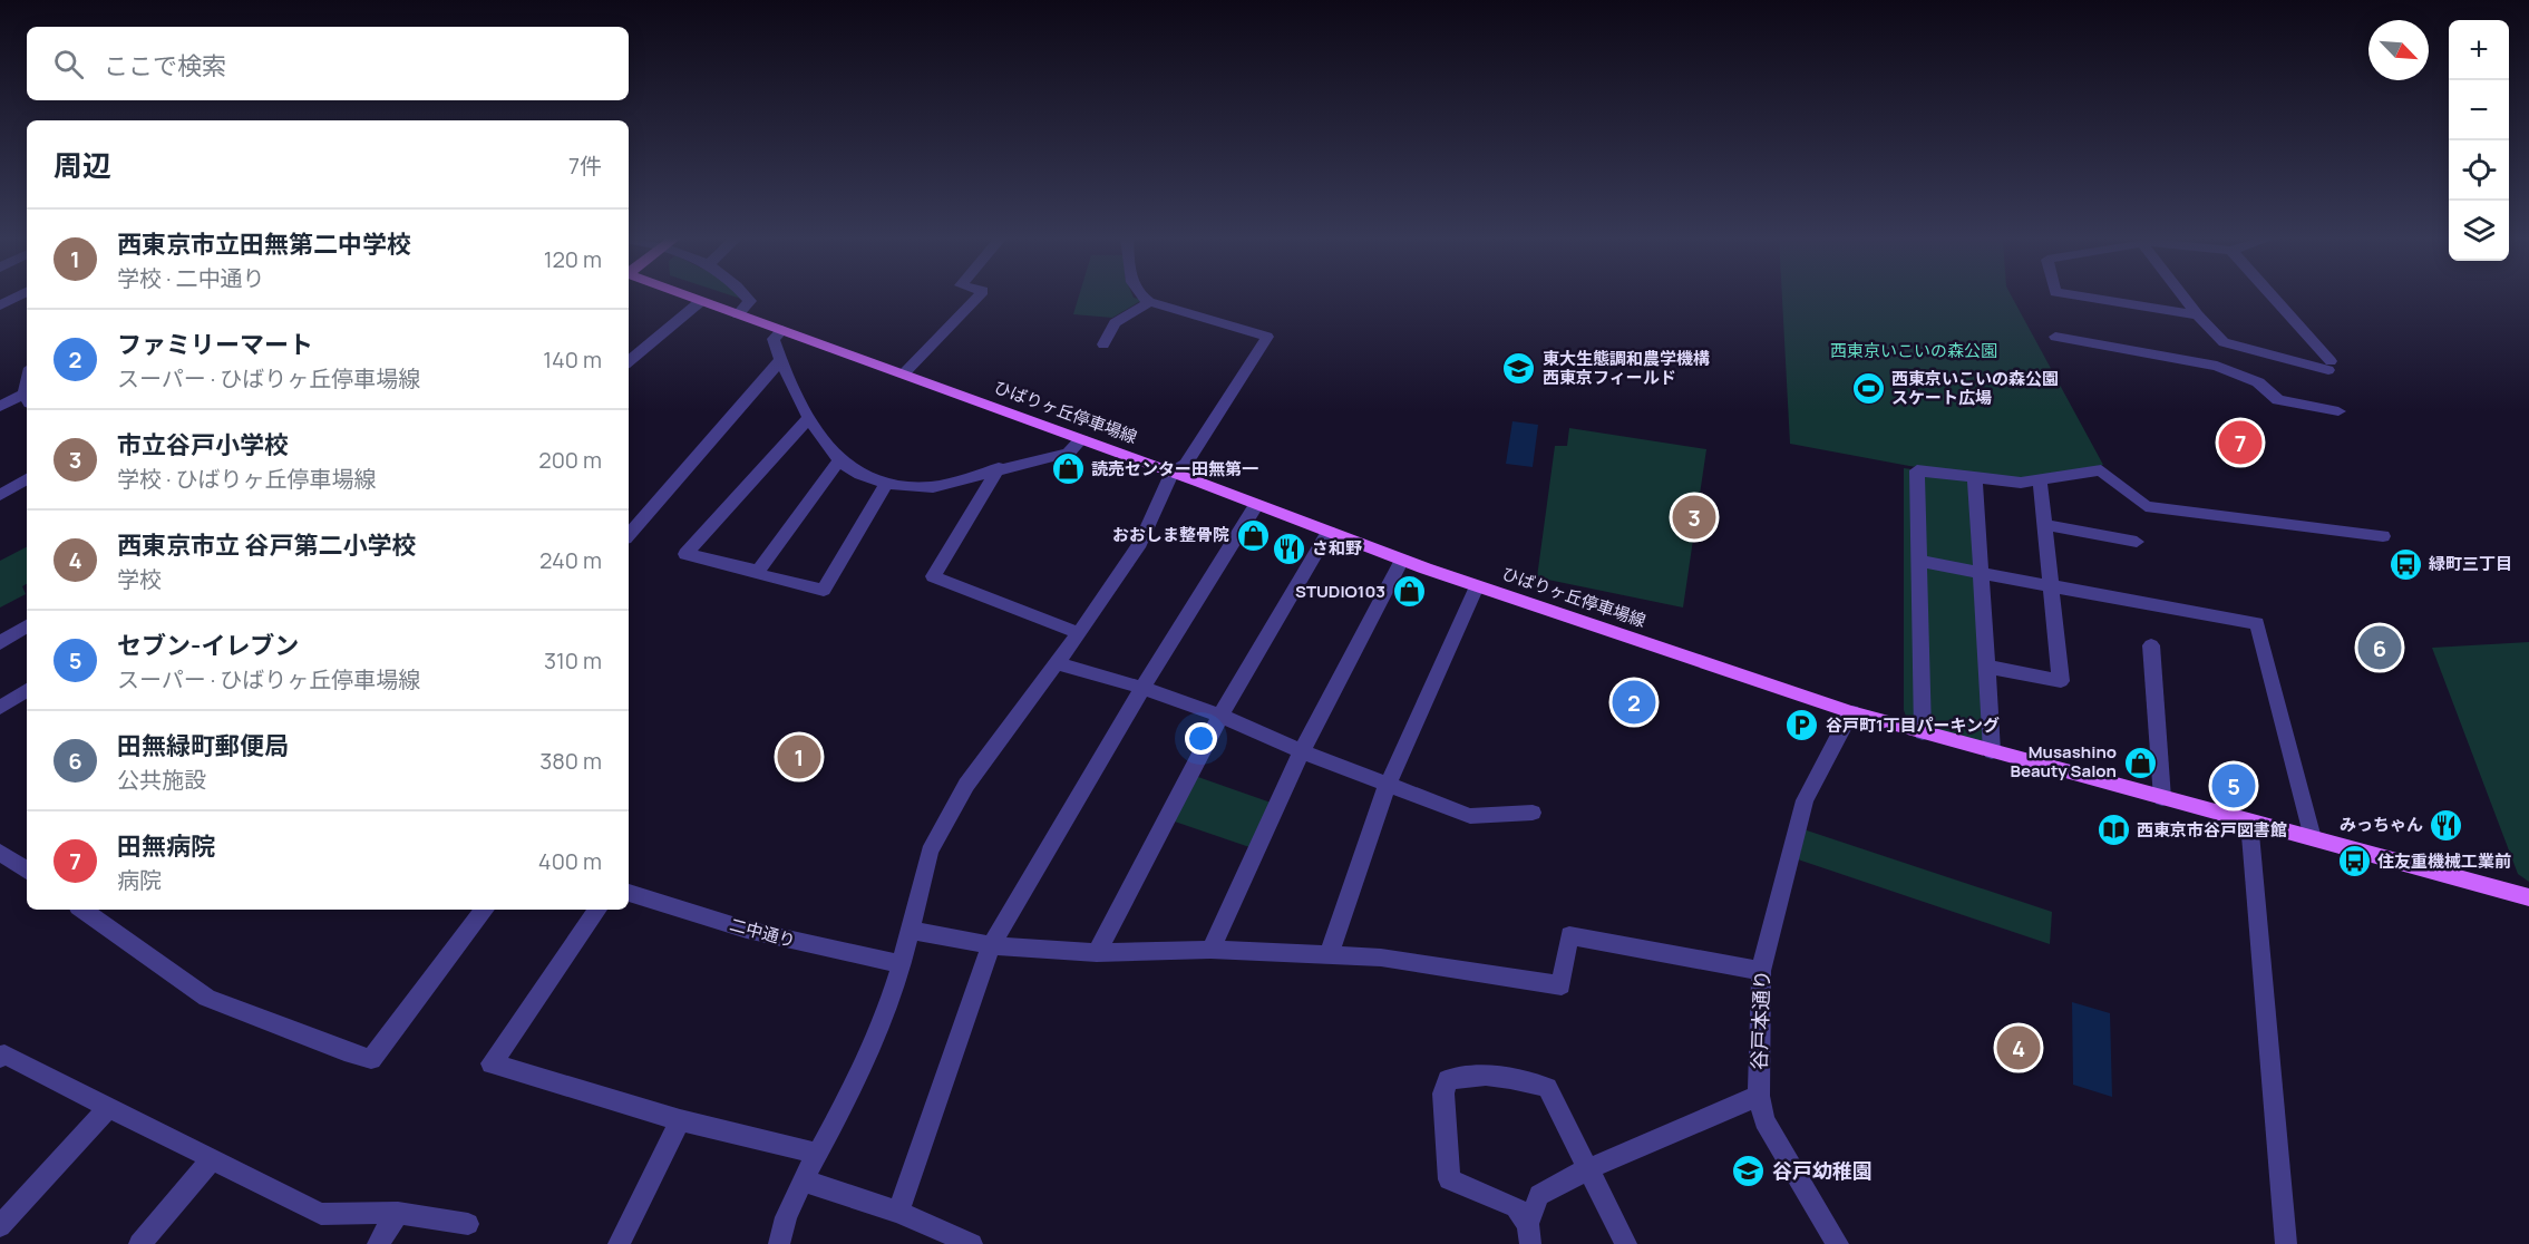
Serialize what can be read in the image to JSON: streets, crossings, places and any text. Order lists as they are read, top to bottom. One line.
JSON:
{"streets":{"main road":["ひばりヶ丘停車場線"],"street":["二中通り","谷戸本通り"]},"crossings":[["ひばりヶ丘停車場線","谷戸本通り"]],"parks":["西東京いこいの森公園"],"places":{"school or university":["東大生態調和農学機構 西東京フィールド","谷戸幼稚園"],"sports":["西東京いこいの森公園 スケート広場"],"shop":["読売センター田無第一","おおしま整骨院","STUDIO103","Musashino Beauty Salon"],"restaurant":["さ和野","みっちゃん"],"bus stop":["緑町三丁目","住友重機械工業前"],"parking":["谷戸町1丁目パーキング"],"library":["西東京市谷戸図書館"]},"north":"bottom right","page":{"map_buttons":["+","−"],"search":"ここで検索","heading":["周辺","7件"],"list":[{"mark":"1","name":"西東京市立田無第二中学校","note":"学校 · 二中通り","value":"120 m"},{"mark":"2","name":"ファミリーマート","note":"スーパー · ひばりヶ丘停車場線","value":"140 m"},{"mark":"3","name":"市立谷戸小学校","note":"学校 · ひばりヶ丘停車場線","value":"200 m"},{"mark":"4","name":"西東京市立 谷戸第二小学校","note":"学校","value":"240 m"},{"mark":"5","name":"セブン-イレブン","note":"スーパー · ひばりヶ丘停車場線","value":"310 m"},{"mark":"6","name":"田無緑町郵便局","note":"公共施設","value":"380 m"},{"mark":"7","name":"田無病院","note":"病院","value":"400 m"}],"pins":["7","3","6","2","1","5","4"]}}
